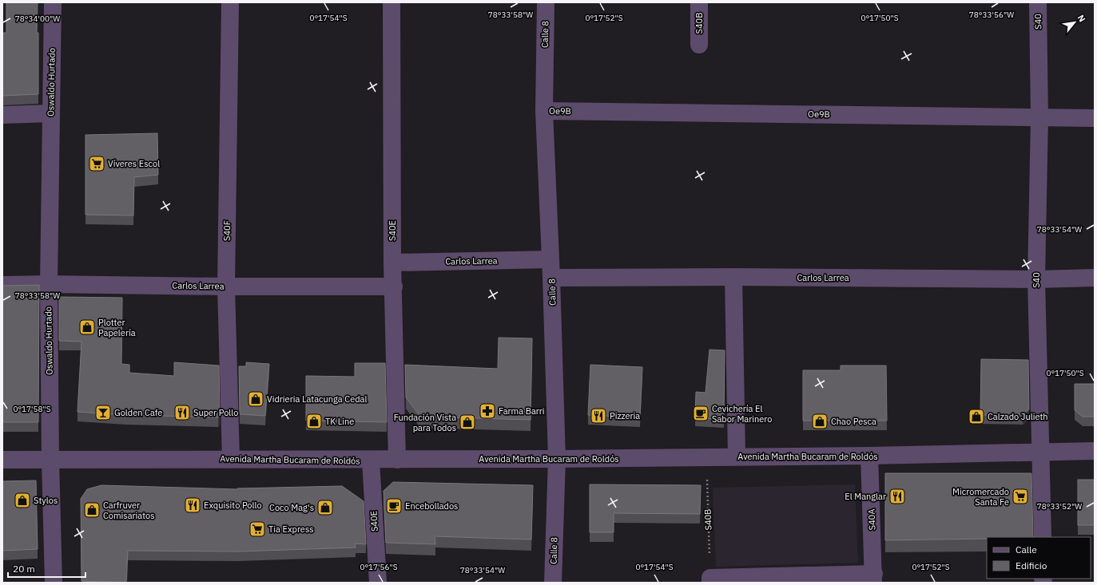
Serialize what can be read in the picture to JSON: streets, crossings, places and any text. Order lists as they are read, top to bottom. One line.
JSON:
{"streets":{"street":["S40","S40B","Calle 8","Oswaldo Hurtado","Oe9B","S40F","S40E","Carlos Larrea","Avenida Martha Bucaram de Roldós","S40A"]},"crossings":[["S40","Oe9B"],["S40","Carlos Larrea"],["S40","Avenida Martha Bucaram de Roldós"],["S40B","Avenida Martha Bucaram de Roldós"],["Calle 8","Oe9B"],["Calle 8","Carlos Larrea"],["Calle 8","Avenida Martha Bucaram de Roldós"],["Oswaldo Hurtado","Carlos Larrea"],["Oswaldo Hurtado","Avenida Martha Bucaram de Roldós"],["S40F","Carlos Larrea"],["S40F","Avenida Martha Bucaram de Roldós"],["S40E","Carlos Larrea"],["S40E","Avenida Martha Bucaram de Roldós"],["Avenida Martha Bucaram de Roldós","S40A"]],"places":{"supermarket":["Víveres Escol","Micromercado Santa Fe","Tia Express"],"shop":["Plotter Papelería","Vidrieria Latacunga Cedal","Calzado Julieth","TK Line","Chao Pesca","Fundación Vista para Todos","Stylos","Coco Mag's","Carfruver Comisariatos"],"pharmacy":["Farma Barri"],"bar":["Golden Cafe"],"restaurant":["Super Pollo","Pizzeria","El Manglar","Exquisito Pollo"],"cafe":["Cevichería El Sabor Marinero","Encebollados"]},"legend":["Calle","Edificio"],"scale_bar":"20 m","north":"top right","coordinates":["78°33'58\"W","78°33'56\"W","0°17'54\"S","0°17'52\"S","0°17'50\"S","78°34'00\"W","78°33'54\"W","0°17'58\"S","78°33'52\"W","0°17'56\"S"]}
